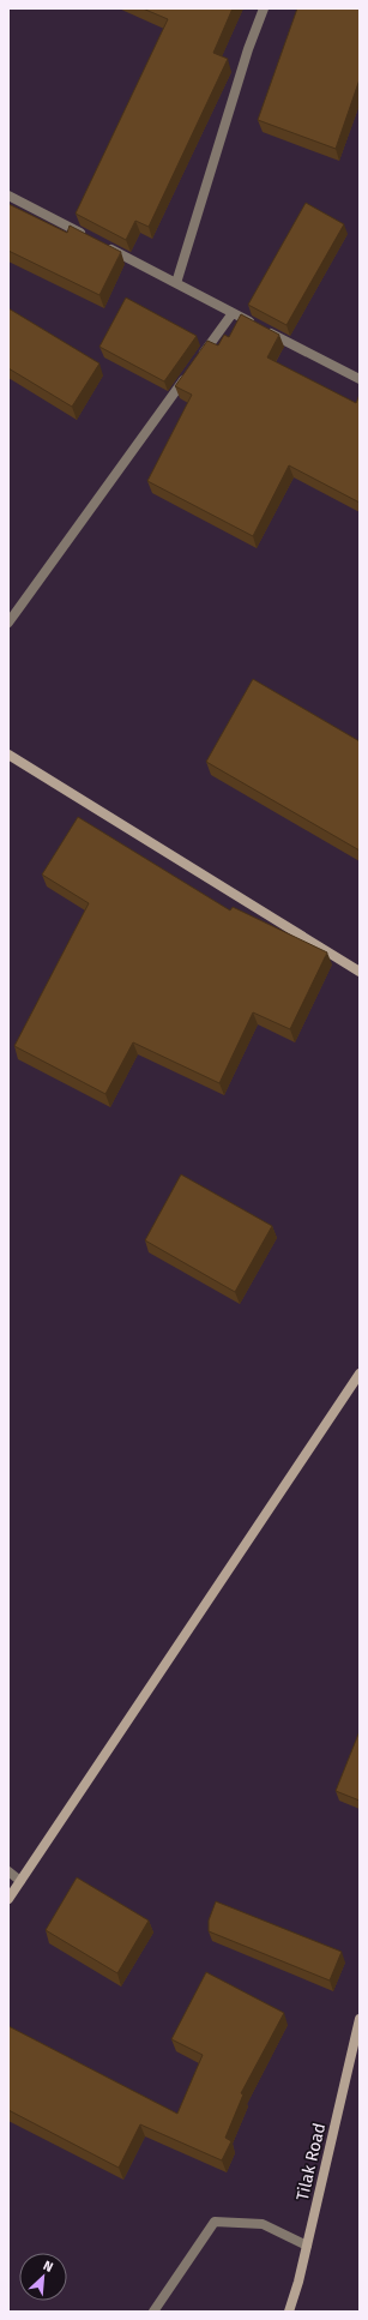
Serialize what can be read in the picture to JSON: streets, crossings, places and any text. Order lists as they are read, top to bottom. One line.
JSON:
{"streets":{"street":["Tilak Road"]},"north":"top right"}
